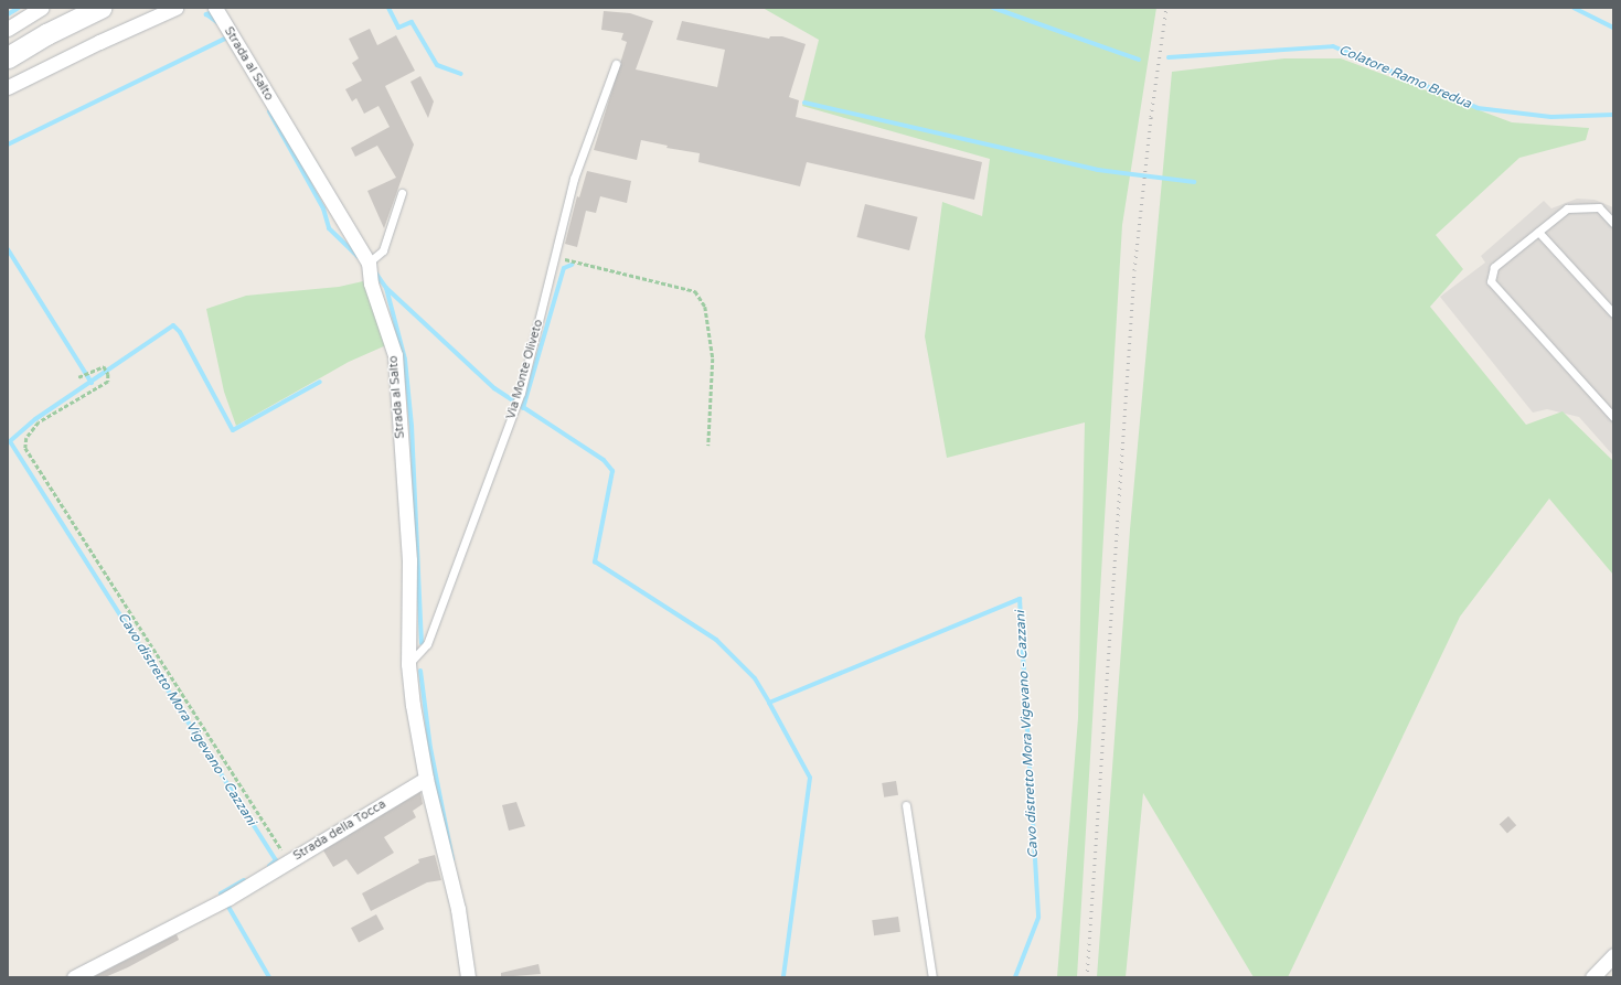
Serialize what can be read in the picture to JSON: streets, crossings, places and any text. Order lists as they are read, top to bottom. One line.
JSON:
{"streets":{"street":["Strada al Salto","Strada della Tocca"],"lane":["Via Monte Oliveto"]},"crossings":[["Strada al Salto","Via Monte Oliveto"],["Strada al Salto","Strada della Tocca"]],"water":["Colatore Ramo Bredua","Cavo distretto Mora Vigevano - Cazzani"]}
